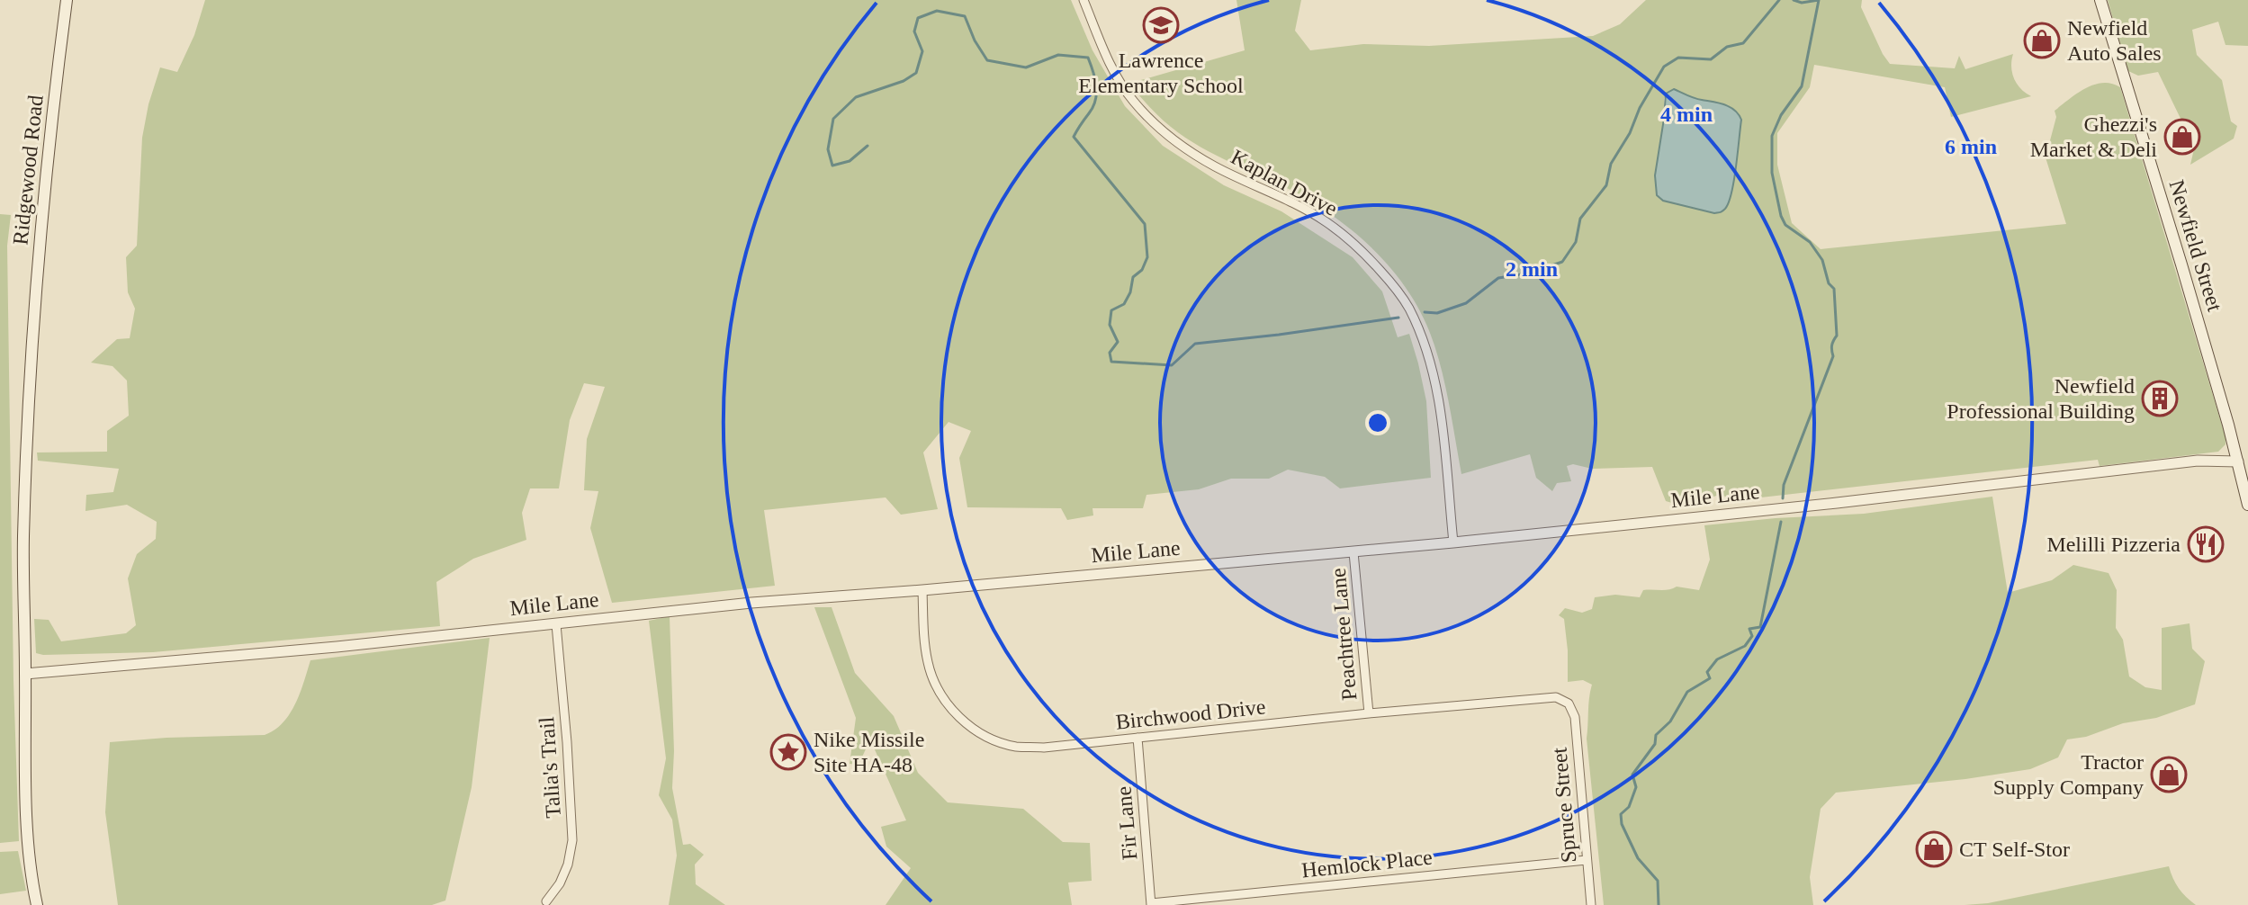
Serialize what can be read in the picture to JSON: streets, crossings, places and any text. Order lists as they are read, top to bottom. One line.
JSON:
{"streets":{"main road":["Ridgewood Road","Newfield Street"],"street":["Kaplan Drive","Mile Lane","Peachtree Lane","Birchwood Drive","Talia's Trail","Spruce Street","Fir Lane","Hemlock Place"]},"crossings":[["Ridgewood Road","Mile Lane"],["Kaplan Drive","Mile Lane"],["Newfield Street","Mile Lane"],["Mile Lane","Peachtree Lane"],["Mile Lane","Birchwood Drive"],["Mile Lane","Talia's Trail"],["Peachtree Lane","Birchwood Drive"],["Birchwood Drive","Spruce Street"],["Birchwood Drive","Fir Lane"],["Spruce Street","Hemlock Place"],["Fir Lane","Hemlock Place"]],"places":{"school or university":["Lawrence Elementary School"],"shop":["Newfield Auto Sales","Ghezzi's Market & Deli","Tractor Supply Company","CT Self-Stor"],"building":["Newfield Professional Building"],"restaurant":["Melilli Pizzeria"],"place":["Nike Missile Site HA-48"]},"rings":["4 min","6 min","2 min"]}
